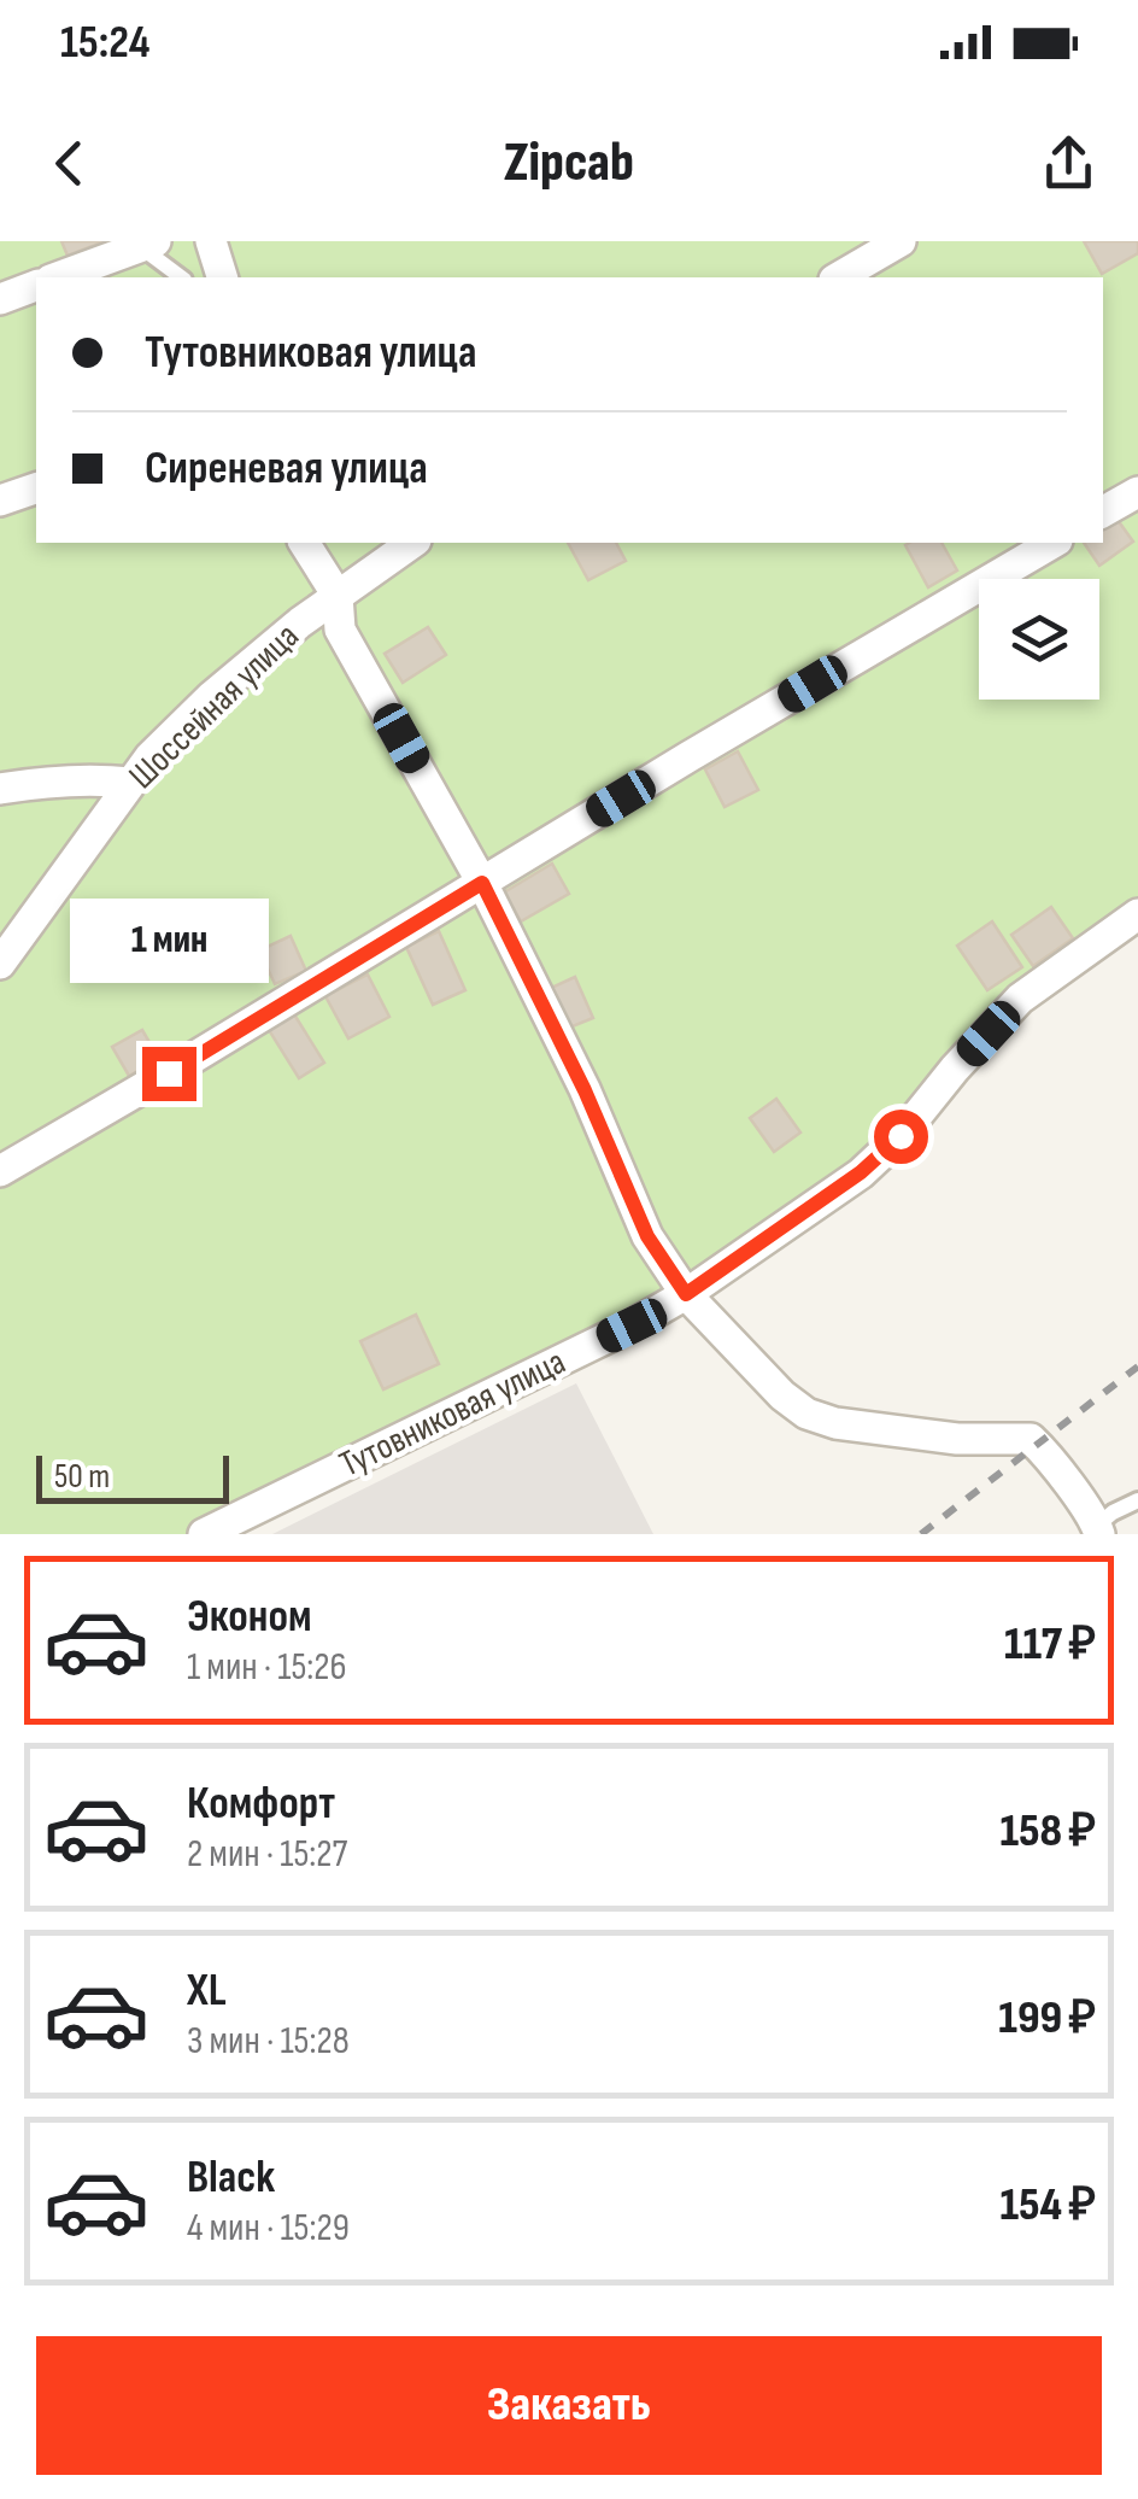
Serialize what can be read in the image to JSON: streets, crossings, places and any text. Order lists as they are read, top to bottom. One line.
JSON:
{"streets":{"street":["Шоссейная улица","Тутовниковая улица"]},"scale_bar":"50 m","page":{"status":"15:24","header":"Zipcab","banner":["Тутовниковая улица","Сиреневая улица"],"bubble":"1 мин","scale":"50 m","list":[{"name":"Эконом","note":"1 мин · 15:26","value":"117 ₽"},{"name":"Комфорт","note":"2 мин · 15:27","value":"158 ₽"},{"name":"XL","note":"3 мин · 15:28","value":"199 ₽"},{"name":"Black","note":"4 мин · 15:29","value":"154 ₽"}],"buttons":"Заказать"}}
